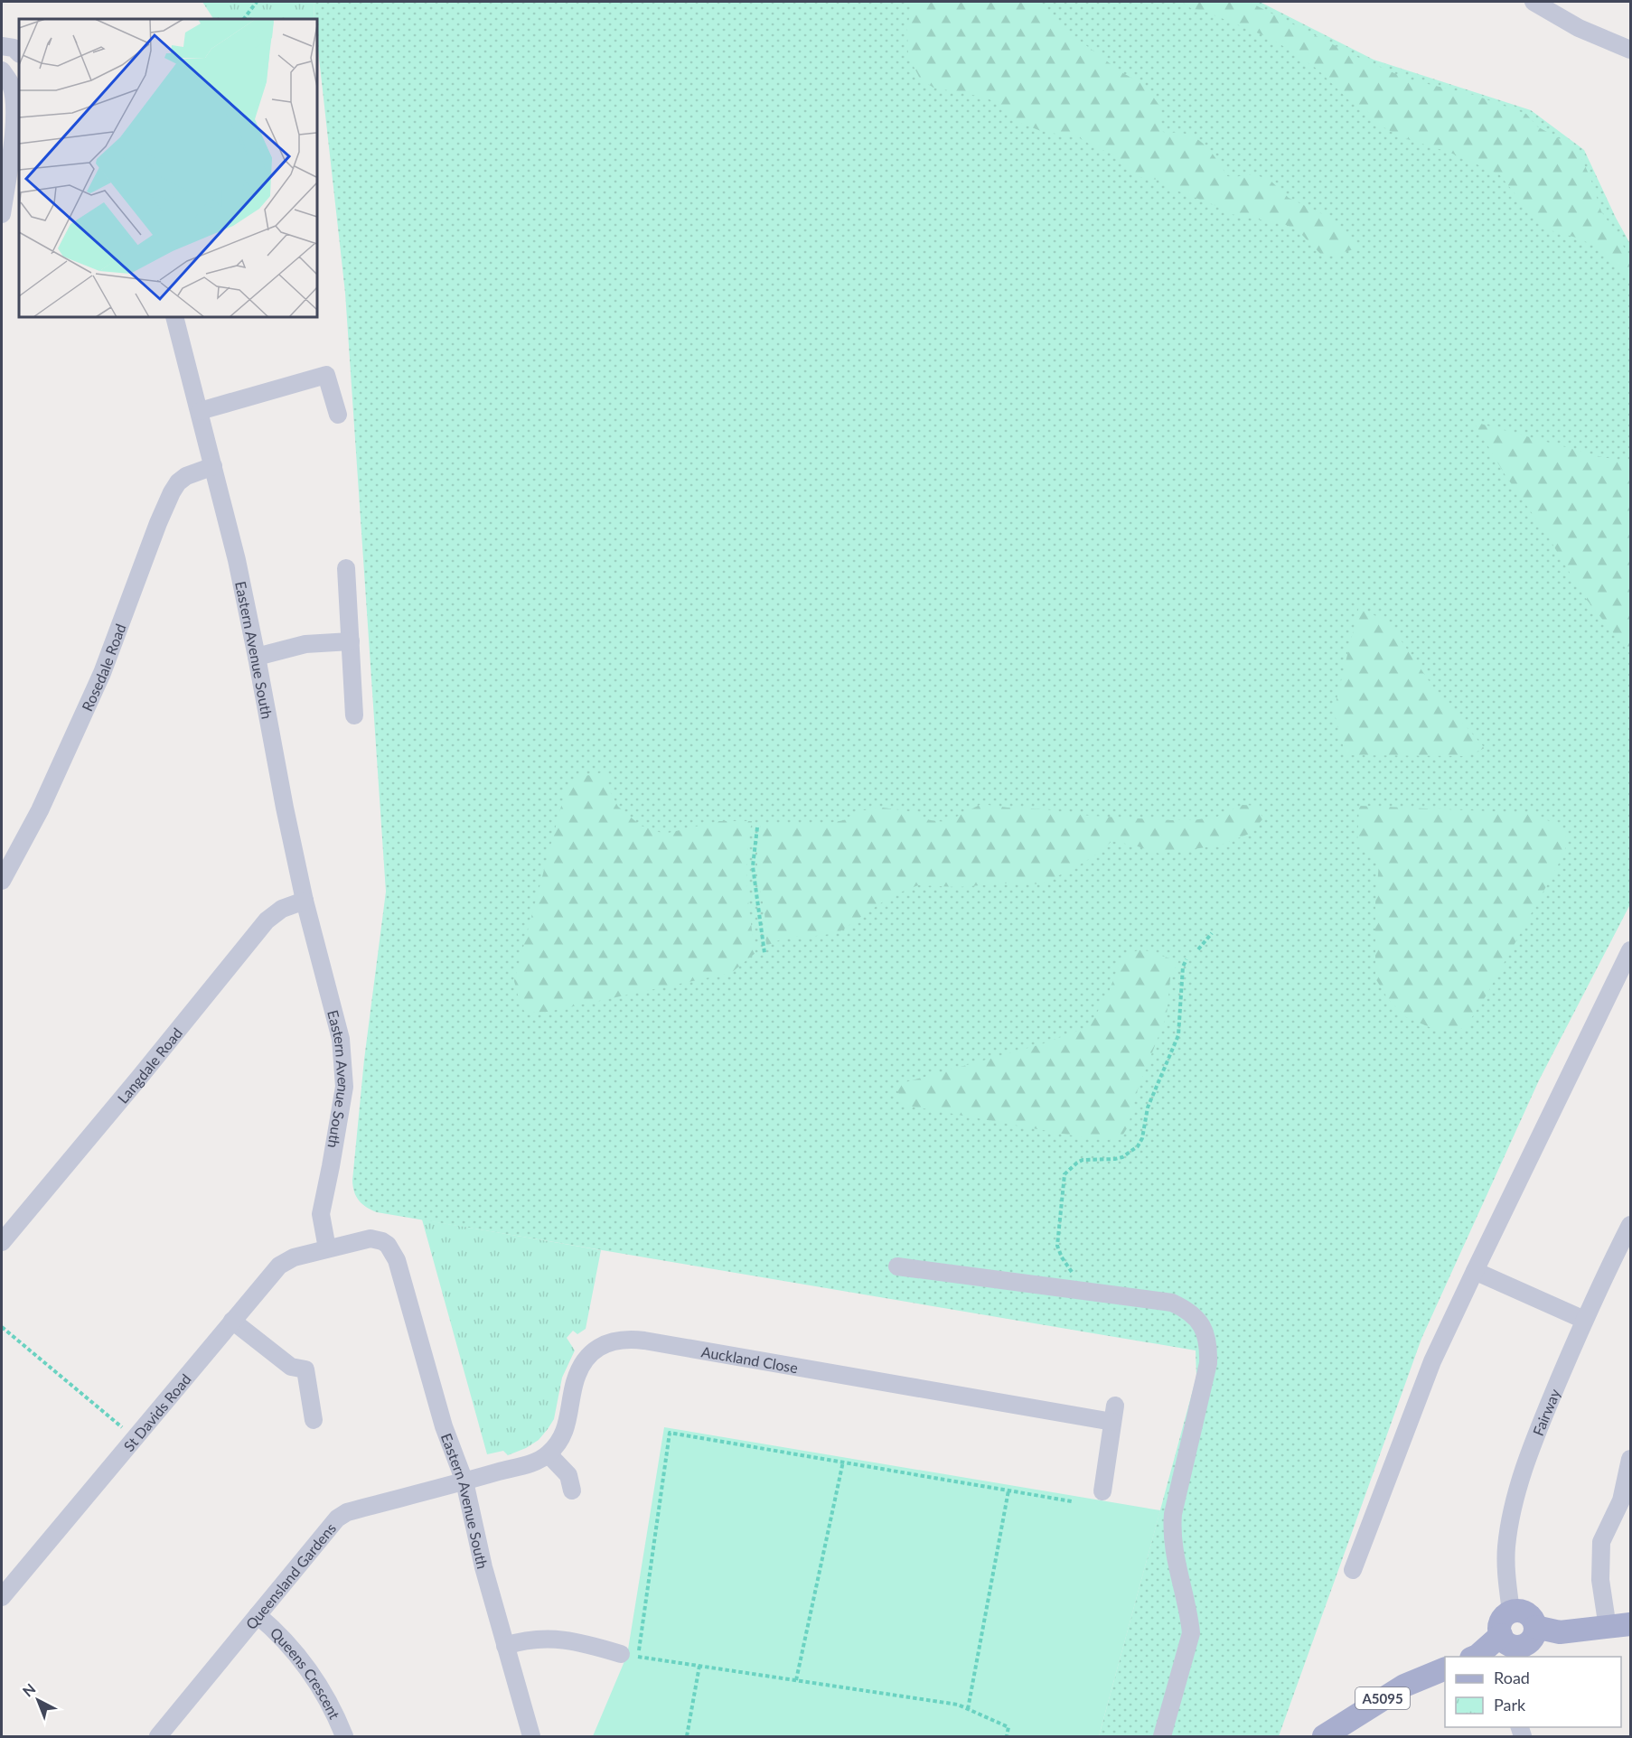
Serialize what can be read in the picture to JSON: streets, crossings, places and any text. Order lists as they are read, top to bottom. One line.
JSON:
{"streets":{"main road":["A5095"],"street":["Eastern Avenue South","Rosedale Road","Langdale Road","Auckland Close","St Davids Road","Fairway","Queensland Gardens","Queens Crescent"]},"crossings":[["Eastern Avenue South","Rosedale Road"],["Eastern Avenue South","Langdale Road"],["Eastern Avenue South","Auckland Close"],["Eastern Avenue South","St Davids Road"],["Eastern Avenue South","Queensland Gardens"],["Auckland Close","Queensland Gardens"],["Queensland Gardens","Queens Crescent"]],"legend":["Road","Park"],"north":"top left"}
